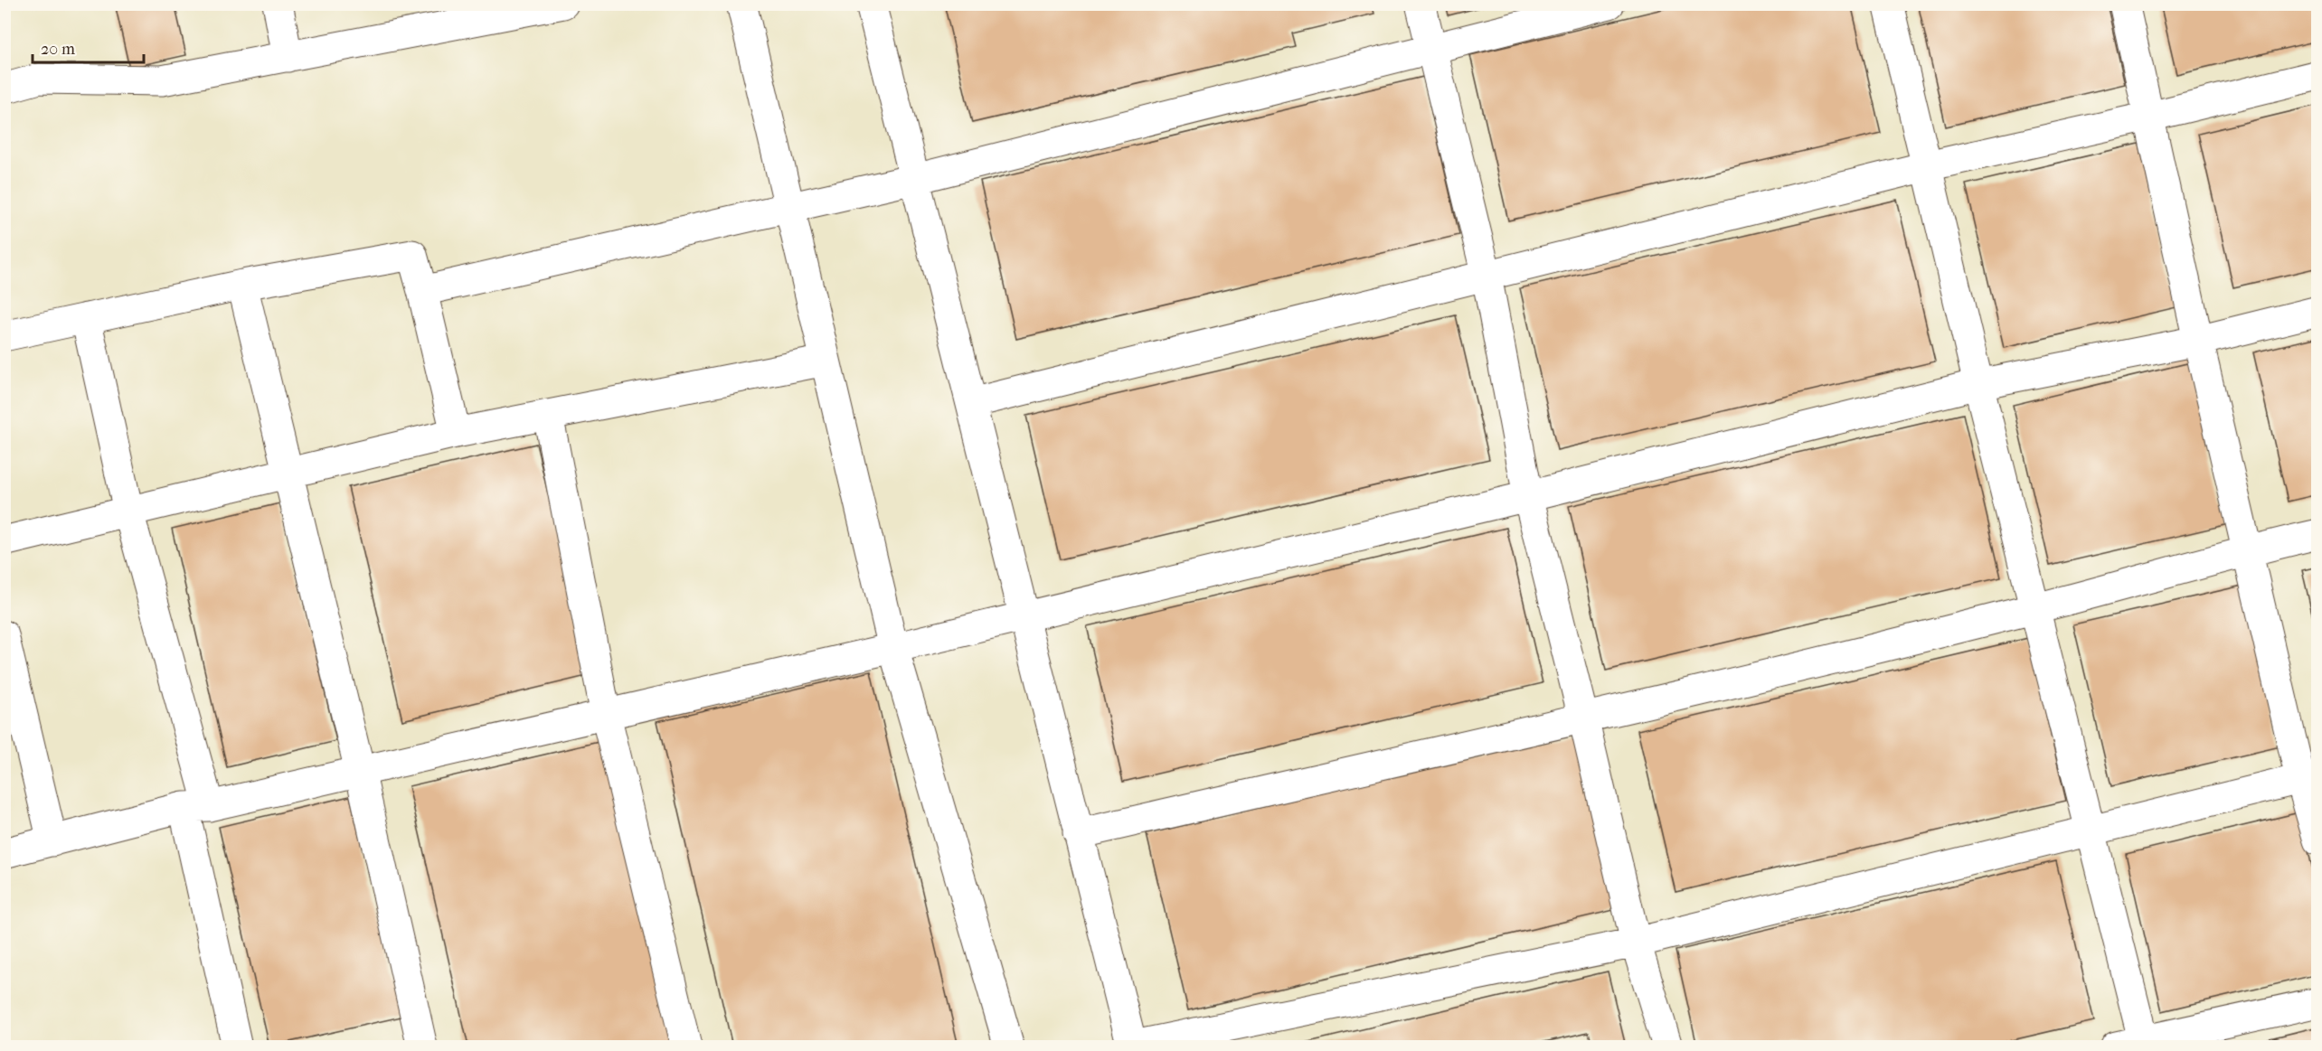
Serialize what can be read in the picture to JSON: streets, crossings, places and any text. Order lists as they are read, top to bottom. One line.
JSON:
{"scale_bar":"20 m"}
